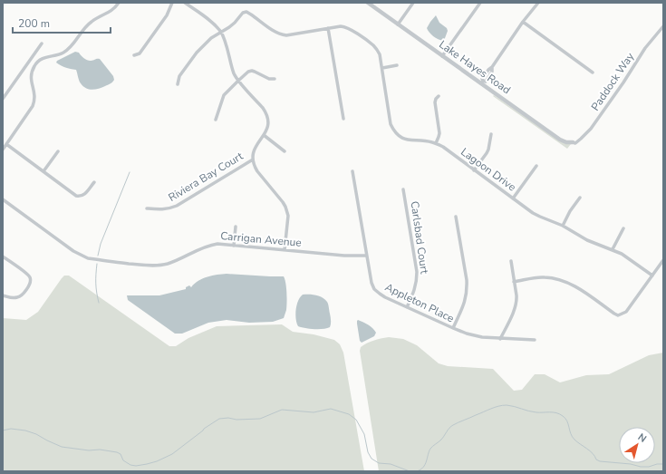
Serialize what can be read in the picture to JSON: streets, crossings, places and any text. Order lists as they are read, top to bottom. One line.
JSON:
{"streets":{"street":["Lake Hayes Road","Paddock Way","Lagoon Drive","Riviera Bay Court","Carlsbad Court","Carrigan Avenue","Appleton Place"]},"crossings":[["Lake Hayes Road","Paddock Way"],["Carlsbad Court","Appleton Place"],["Carrigan Avenue","Appleton Place"]],"scale_bar":"200 m","north":"top right"}
